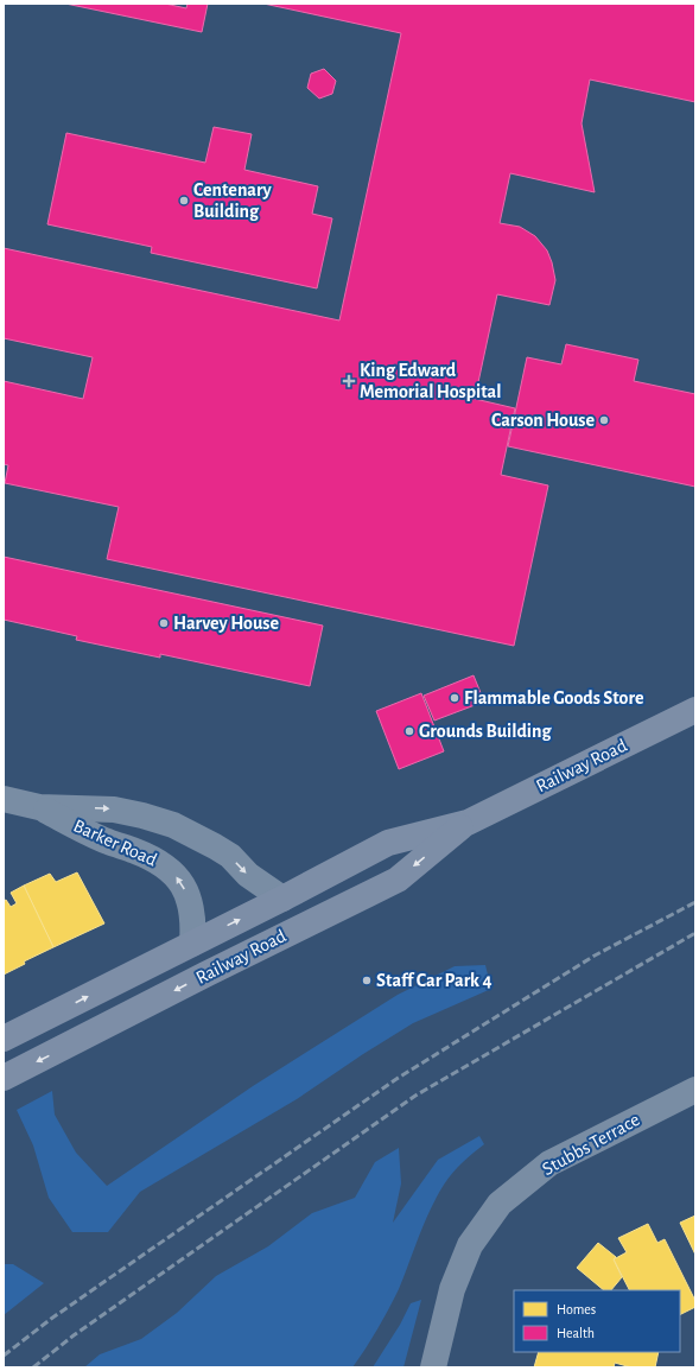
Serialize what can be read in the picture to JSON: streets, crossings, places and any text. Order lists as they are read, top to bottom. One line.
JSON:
{"streets":{"main road":["Railway Road"],"street":["Barker Road","Stubbs Terrace"]},"crossings":[["Railway Road","Barker Road"]],"places":{"other":["Centenary Building","Carson House","Harvey House","Flammable Goods Store","Grounds Building","Staff Car Park 4"],"health":["King Edward Memorial Hospital"]},"legend":["Homes","Health"]}
